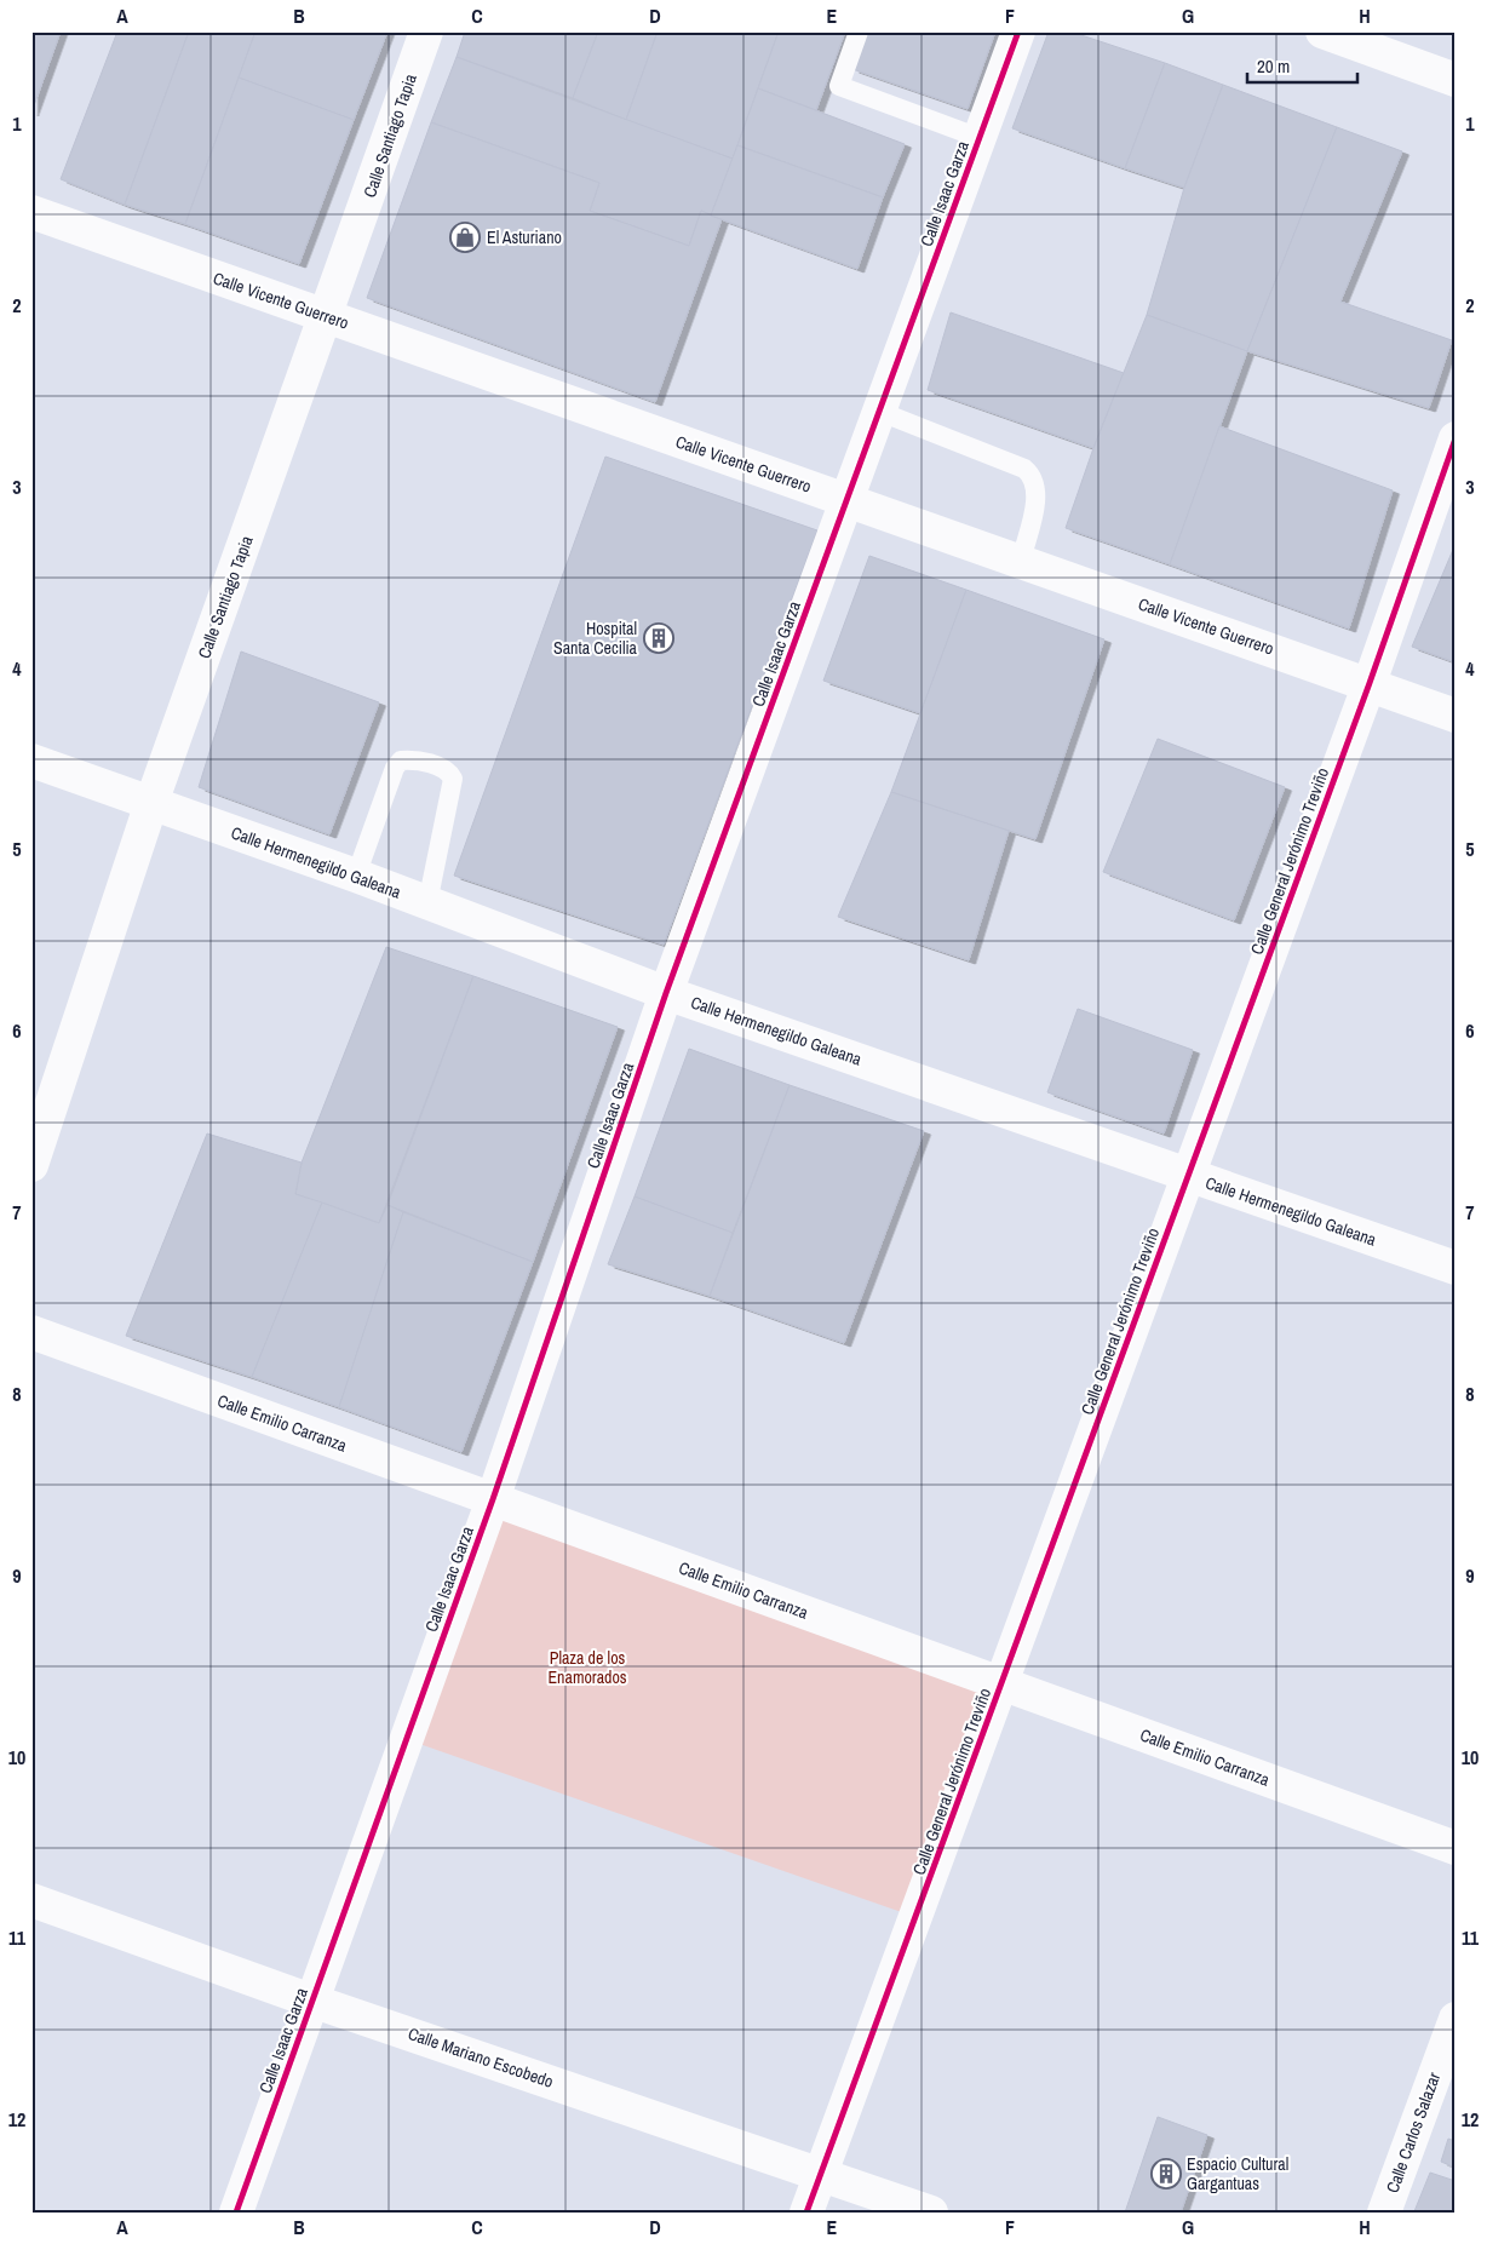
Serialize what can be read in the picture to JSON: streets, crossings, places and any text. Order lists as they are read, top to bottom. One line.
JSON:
{"streets":{"street":["Calle Santiago Tapia","Calle Isaac Garza","Calle Vicente Guerrero","Calle General Jerónimo Treviño","Calle Hermenegildo Galeana","Calle Emilio Carranza","Calle Mariano Escobedo","Calle Carlos Salazar"]},"crossings":[["Calle Santiago Tapia","Calle Vicente Guerrero"],["Calle Santiago Tapia","Calle Hermenegildo Galeana"],["Calle Isaac Garza","Calle Vicente Guerrero"],["Calle Isaac Garza","Calle Hermenegildo Galeana"],["Calle Isaac Garza","Calle Emilio Carranza"],["Calle Isaac Garza","Calle Mariano Escobedo"],["Calle Vicente Guerrero","Calle General Jerónimo Treviño"],["Calle General Jerónimo Treviño","Calle Hermenegildo Galeana"],["Calle General Jerónimo Treviño","Calle Emilio Carranza"],["Calle General Jerónimo Treviño","Calle Mariano Escobedo"]],"parks":["Plaza de los Enamorados"],"places":{"shop":["El Asturiano"],"building":["Hospital Santa Cecilia","Espacio Cultural Gargantuas"]},"scale_bar":"20 m","grid":{"columns":["A","B","C","D","E","F","G","H"],"rows":["1","2","3","4","5","6","7","8","9","10","11","12"]}}
